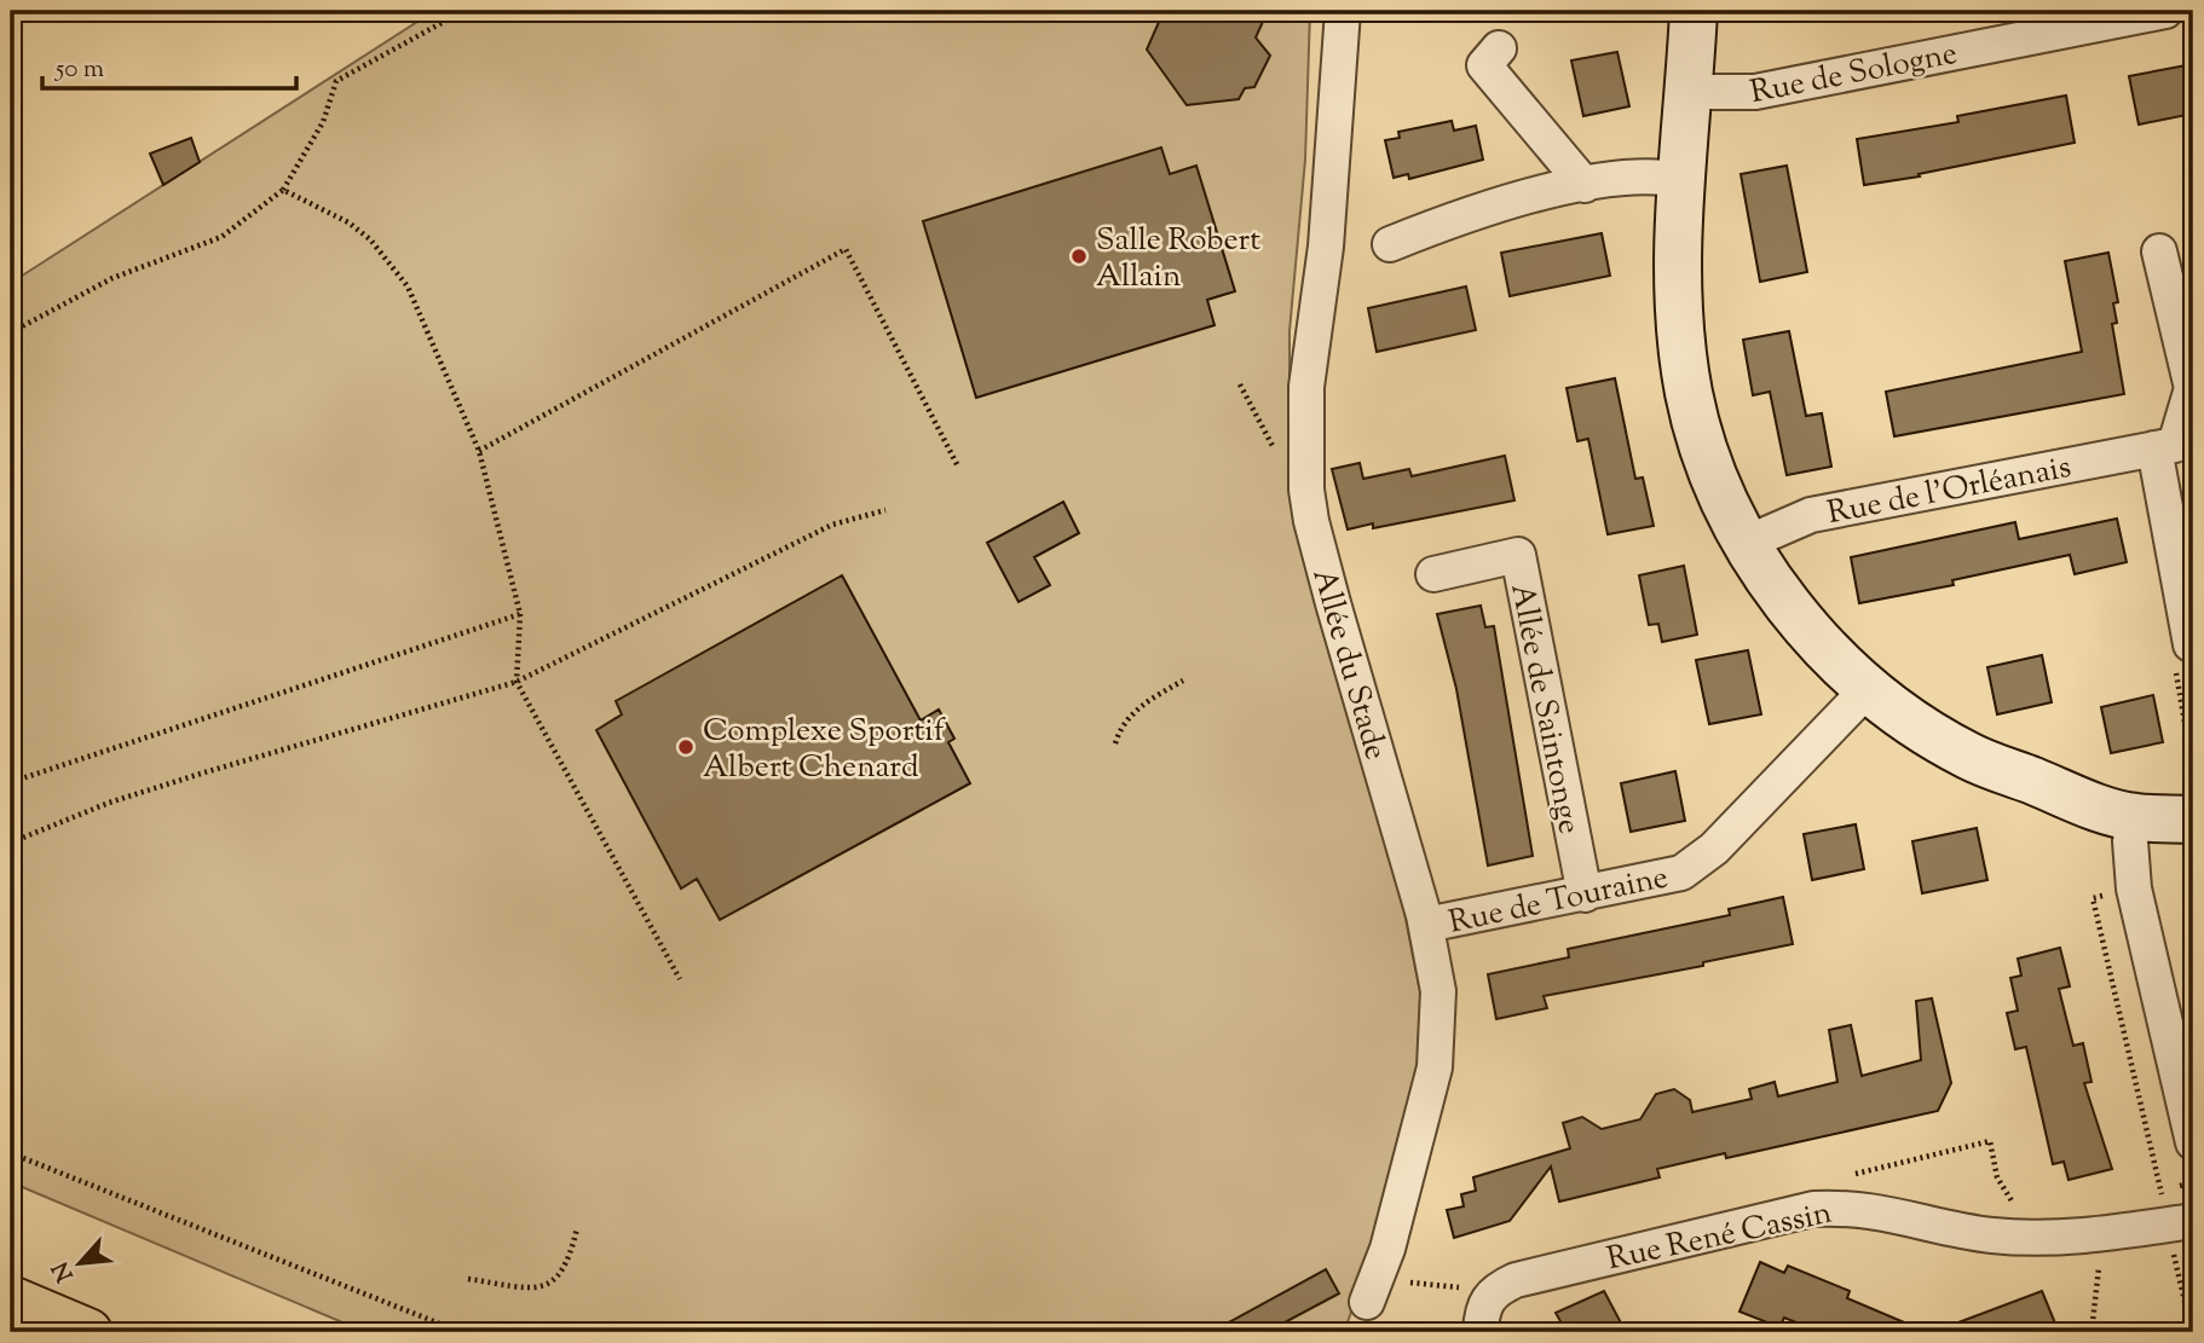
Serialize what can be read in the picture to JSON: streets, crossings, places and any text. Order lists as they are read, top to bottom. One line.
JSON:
{"streets":{"street":["Rue de Sologne","Rue de l'Orléanais","Allée du Stade","Allée de Saintonge","Rue de Touraine","Rue René Cassin"]},"crossings":[["Allée du Stade","Rue de Touraine"],["Allée de Saintonge","Rue de Touraine"]],"places":["Salle Robert Allain","Complexe Sportif Albert Chenard"],"scale_bar":"50 m","north":"bottom left"}
